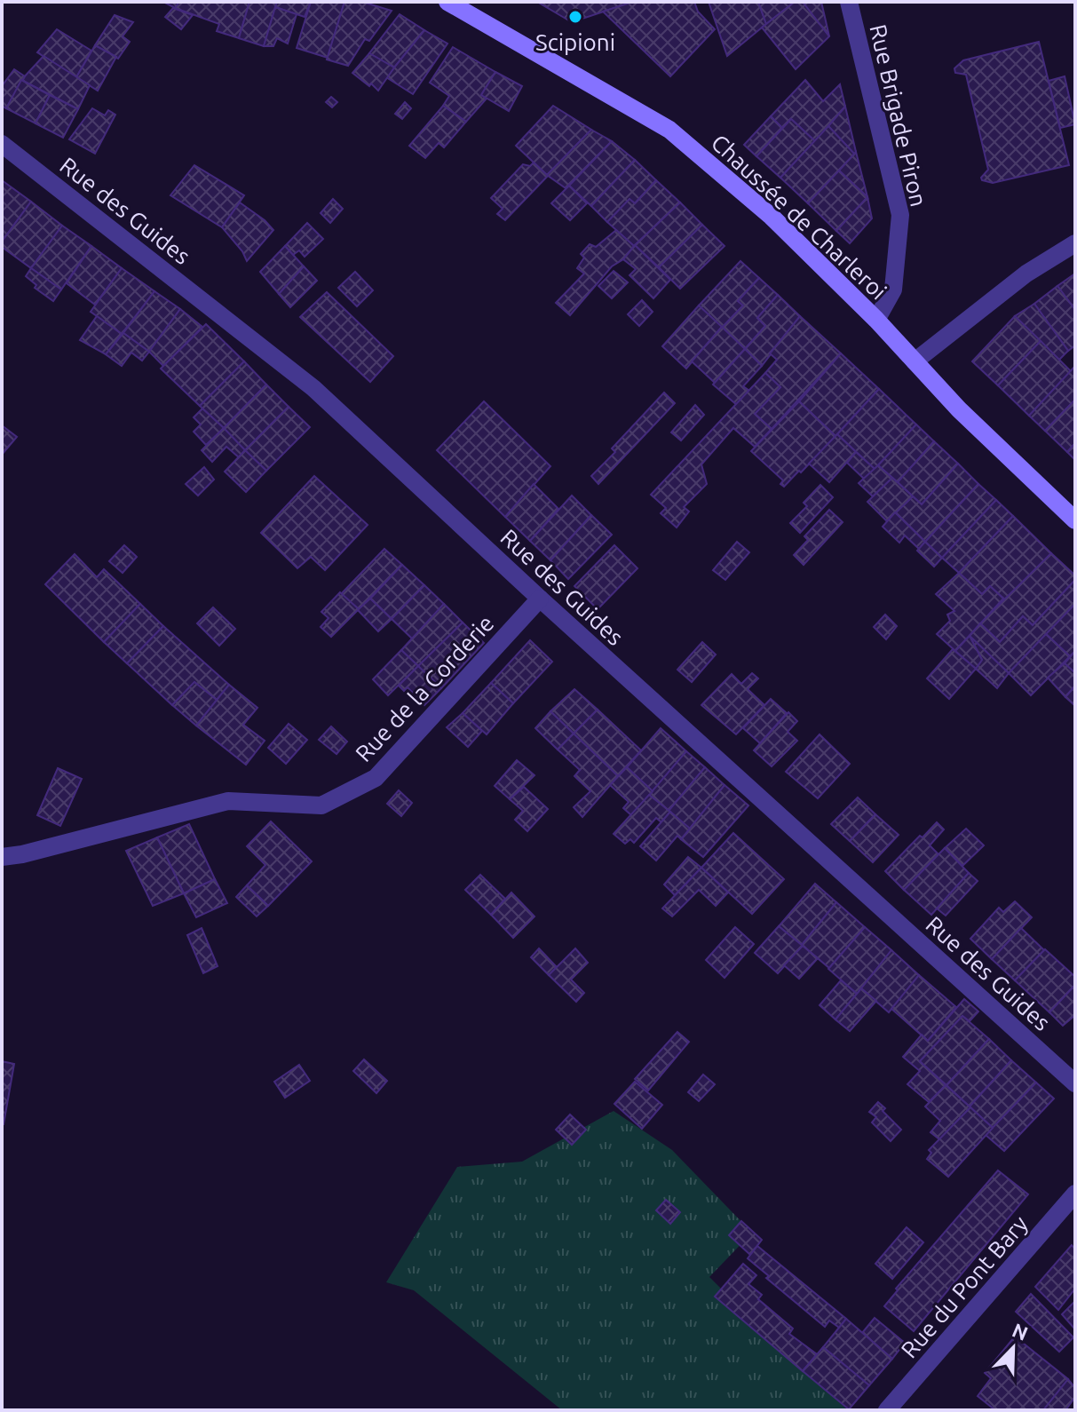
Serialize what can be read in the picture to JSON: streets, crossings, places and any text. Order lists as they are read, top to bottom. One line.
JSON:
{"streets":{"main road":["Chaussée de Charleroi"],"street":["Rue Brigade Piron","Rue des Guides","Rue de la Corderie","Rue du Pont Bary"]},"crossings":[["Rue Brigade Piron","Chaussée de Charleroi"],["Rue des Guides","Rue de la Corderie"]],"places":["Scipioni"],"north":"top right"}
